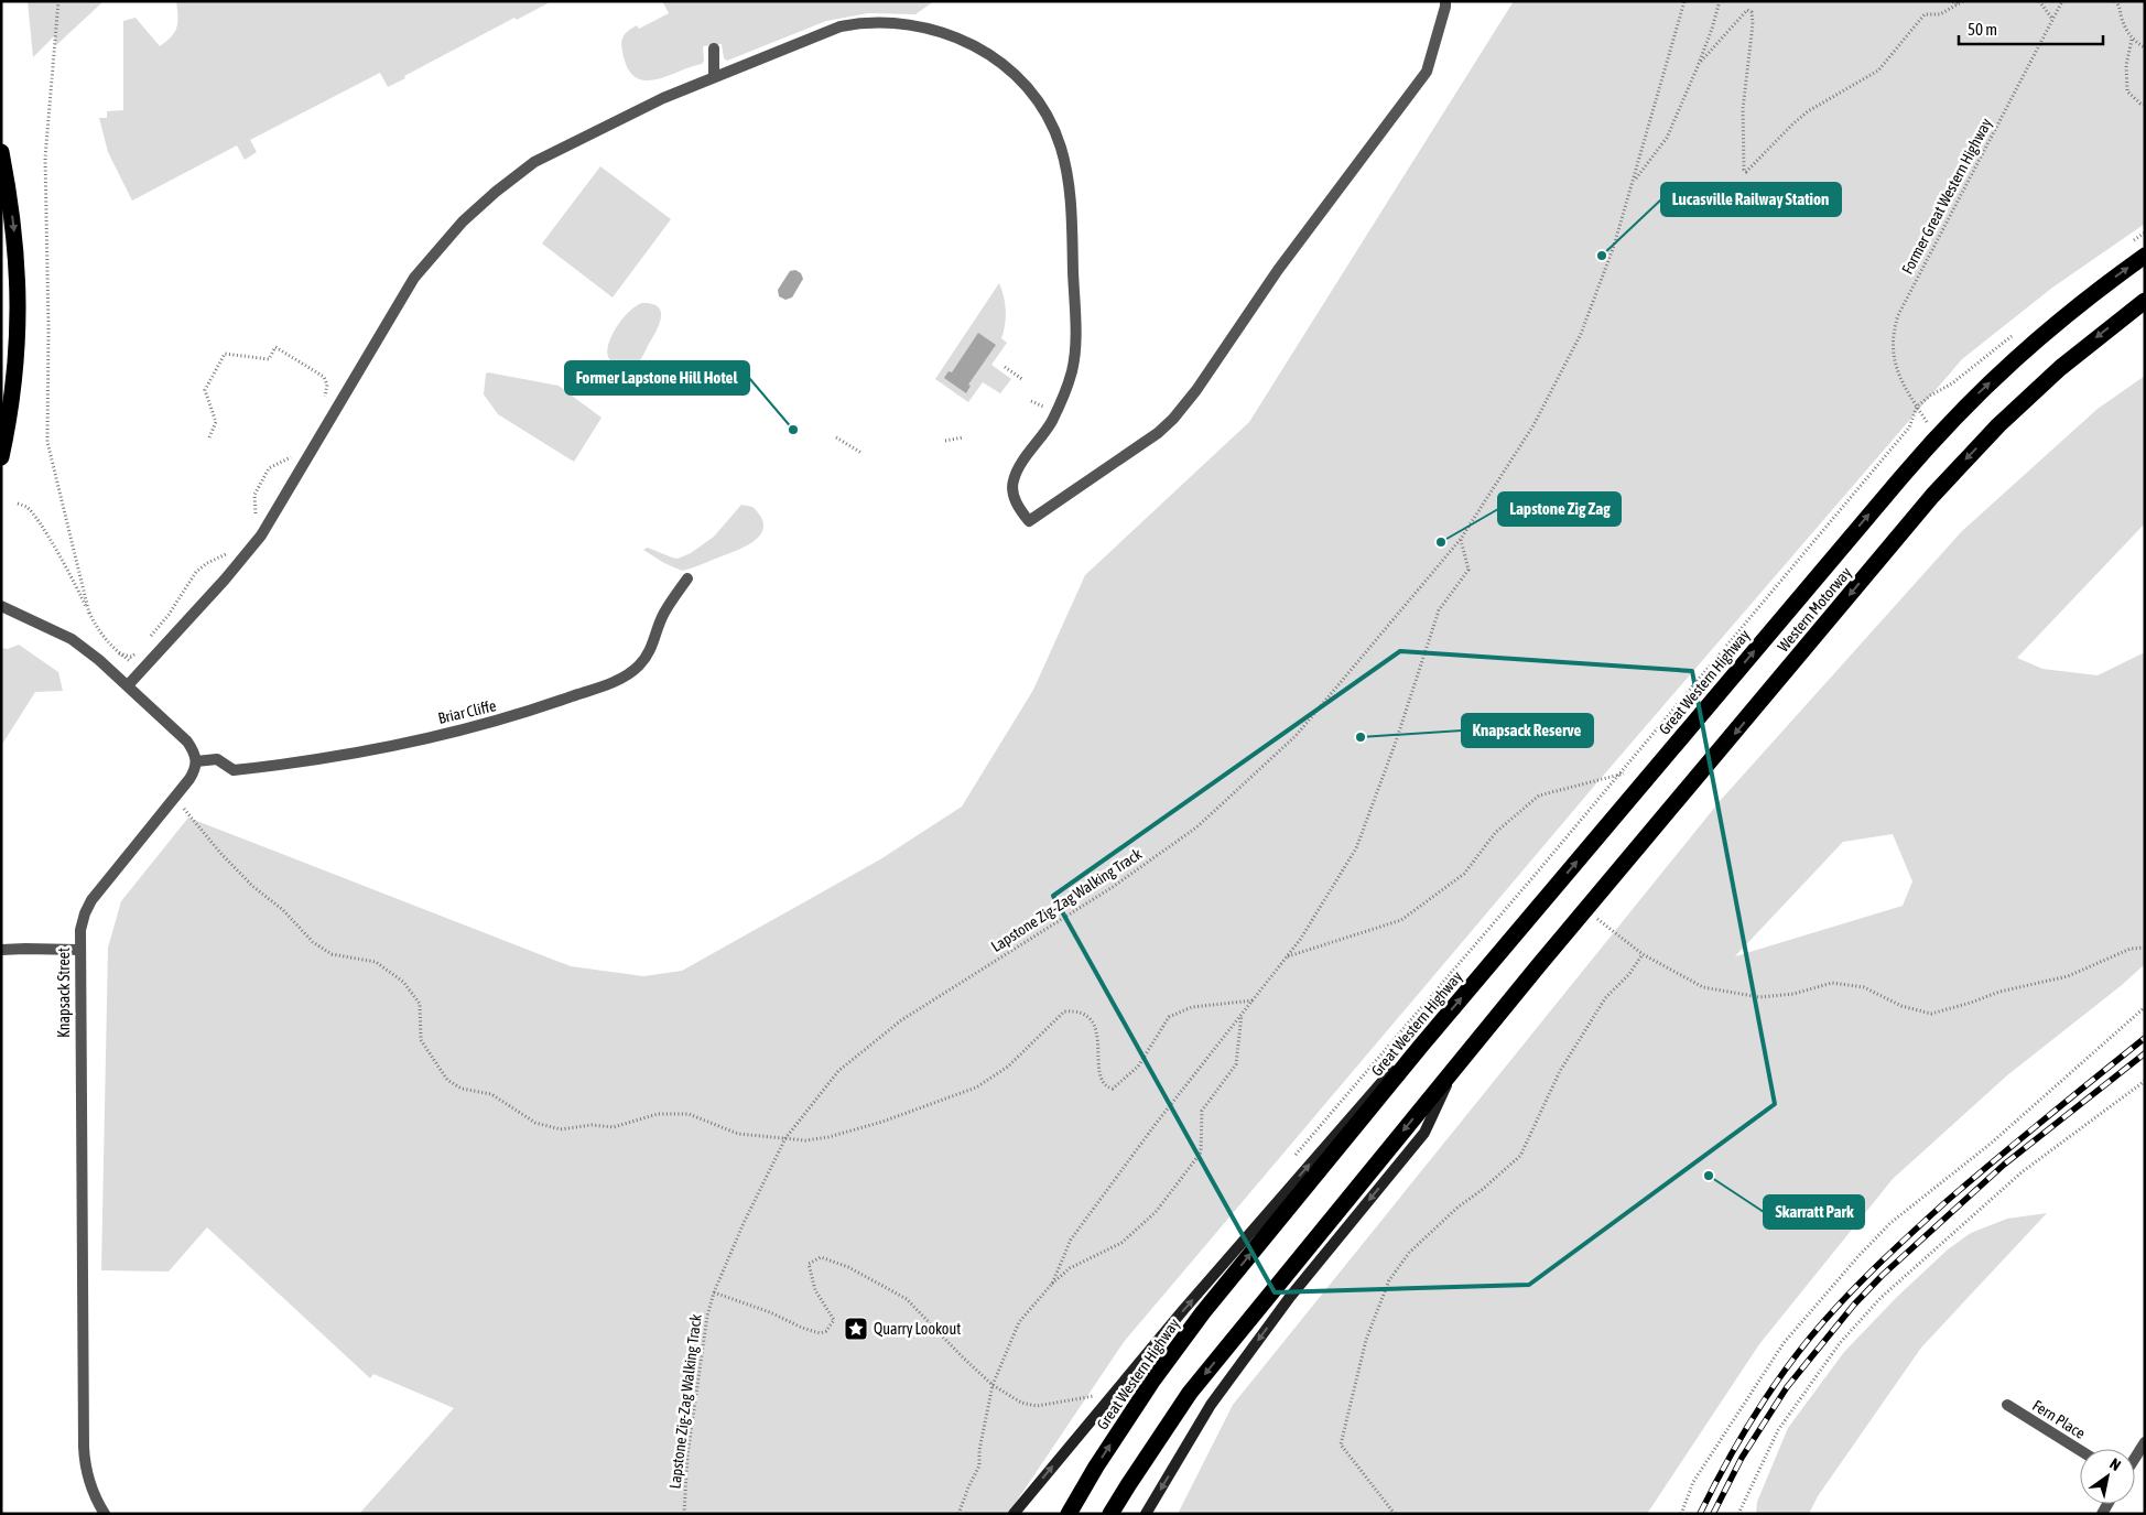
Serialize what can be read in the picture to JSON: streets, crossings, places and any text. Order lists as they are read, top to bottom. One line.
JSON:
{"streets":{"highway":["Western Motorway","Great Western Highway"],"street":["Briar Cliffe","Knapsack Street","Fern Place"],"path":["Former Great Western Highway","Lapstone Zig-Zag Walking Track"]},"crossings":[["Western Motorway","Great Western Highway"],["Briar Cliffe","Knapsack Street"]],"places":{"other":["Lucasville Railway Station","Former Lapstone Hill Hotel","Lapstone Zig Zag","Knapsack Reserve","Skarratt Park"],"place":["Quarry Lookout"]},"scale_bar":"50 m","north":"top right"}
